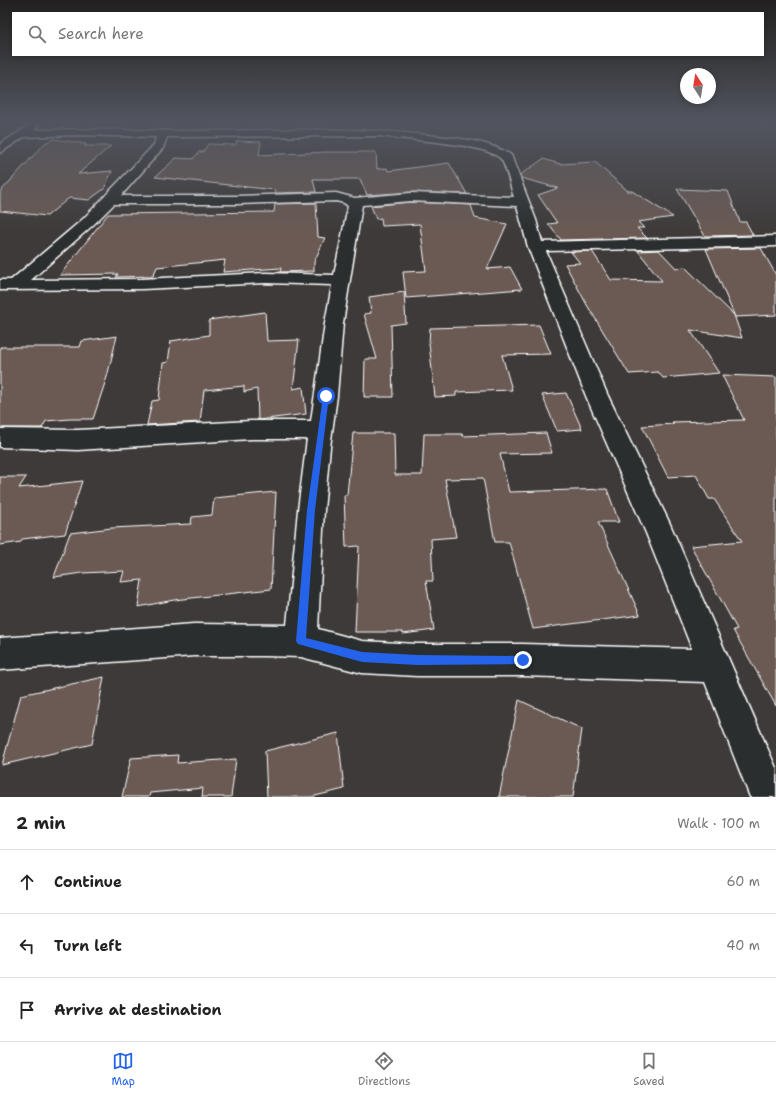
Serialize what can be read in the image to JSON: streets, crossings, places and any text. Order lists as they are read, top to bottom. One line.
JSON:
{"north":"top","page":{"search":"Search here","heading":["2 min","Walk · 100 m"],"list":[["Continue","60 m"],["Turn left","40 m"],"Arrive at destination"],"nav":["Map","Directions","Saved"]}}
